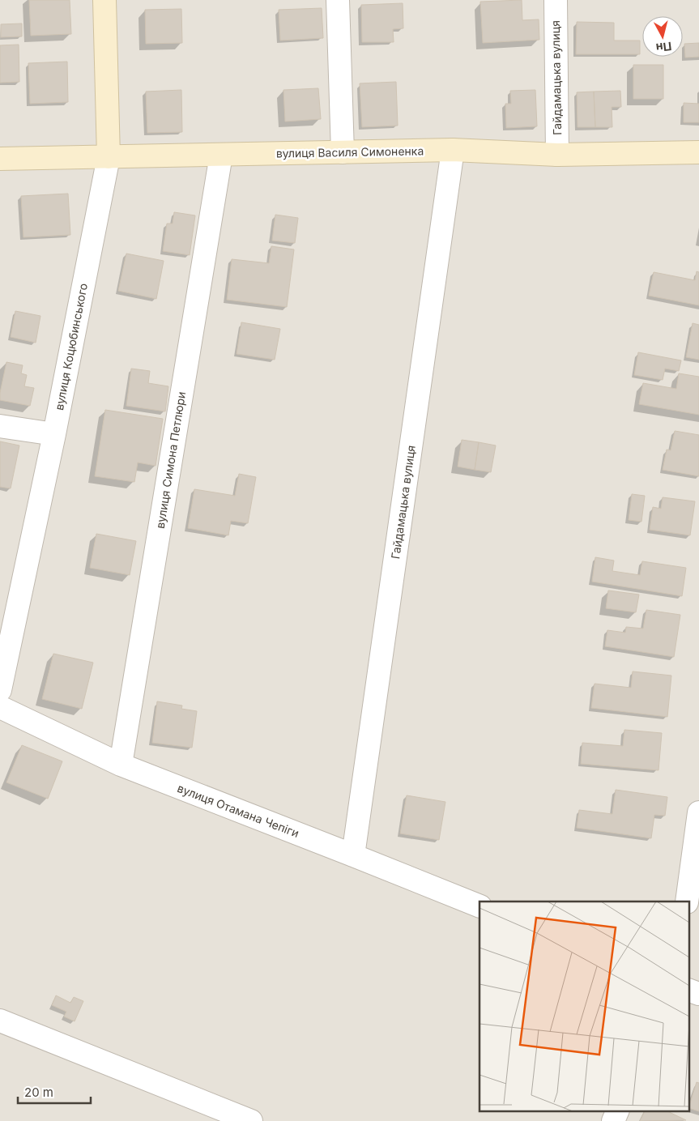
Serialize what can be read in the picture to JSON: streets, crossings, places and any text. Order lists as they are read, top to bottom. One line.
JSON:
{"streets":{"street":["Гайдамацька вулиця","вулиця Василя Симоненка","вулиця Коцюбинського","вулиця Симона Петлюри","вулиця Отамана Чепіги"]},"crossings":[["Гайдамацька вулиця","вулиця Василя Симоненка"],["Гайдамацька вулиця","вулиця Отамана Чепіги"],["вулиця Василя Симоненка","вулиця Коцюбинського"],["вулиця Василя Симоненка","вулиця Симона Петлюри"],["вулиця Симона Петлюри","вулиця Отамана Чепіги"]],"scale_bar":"20 m","north":"bottom"}
